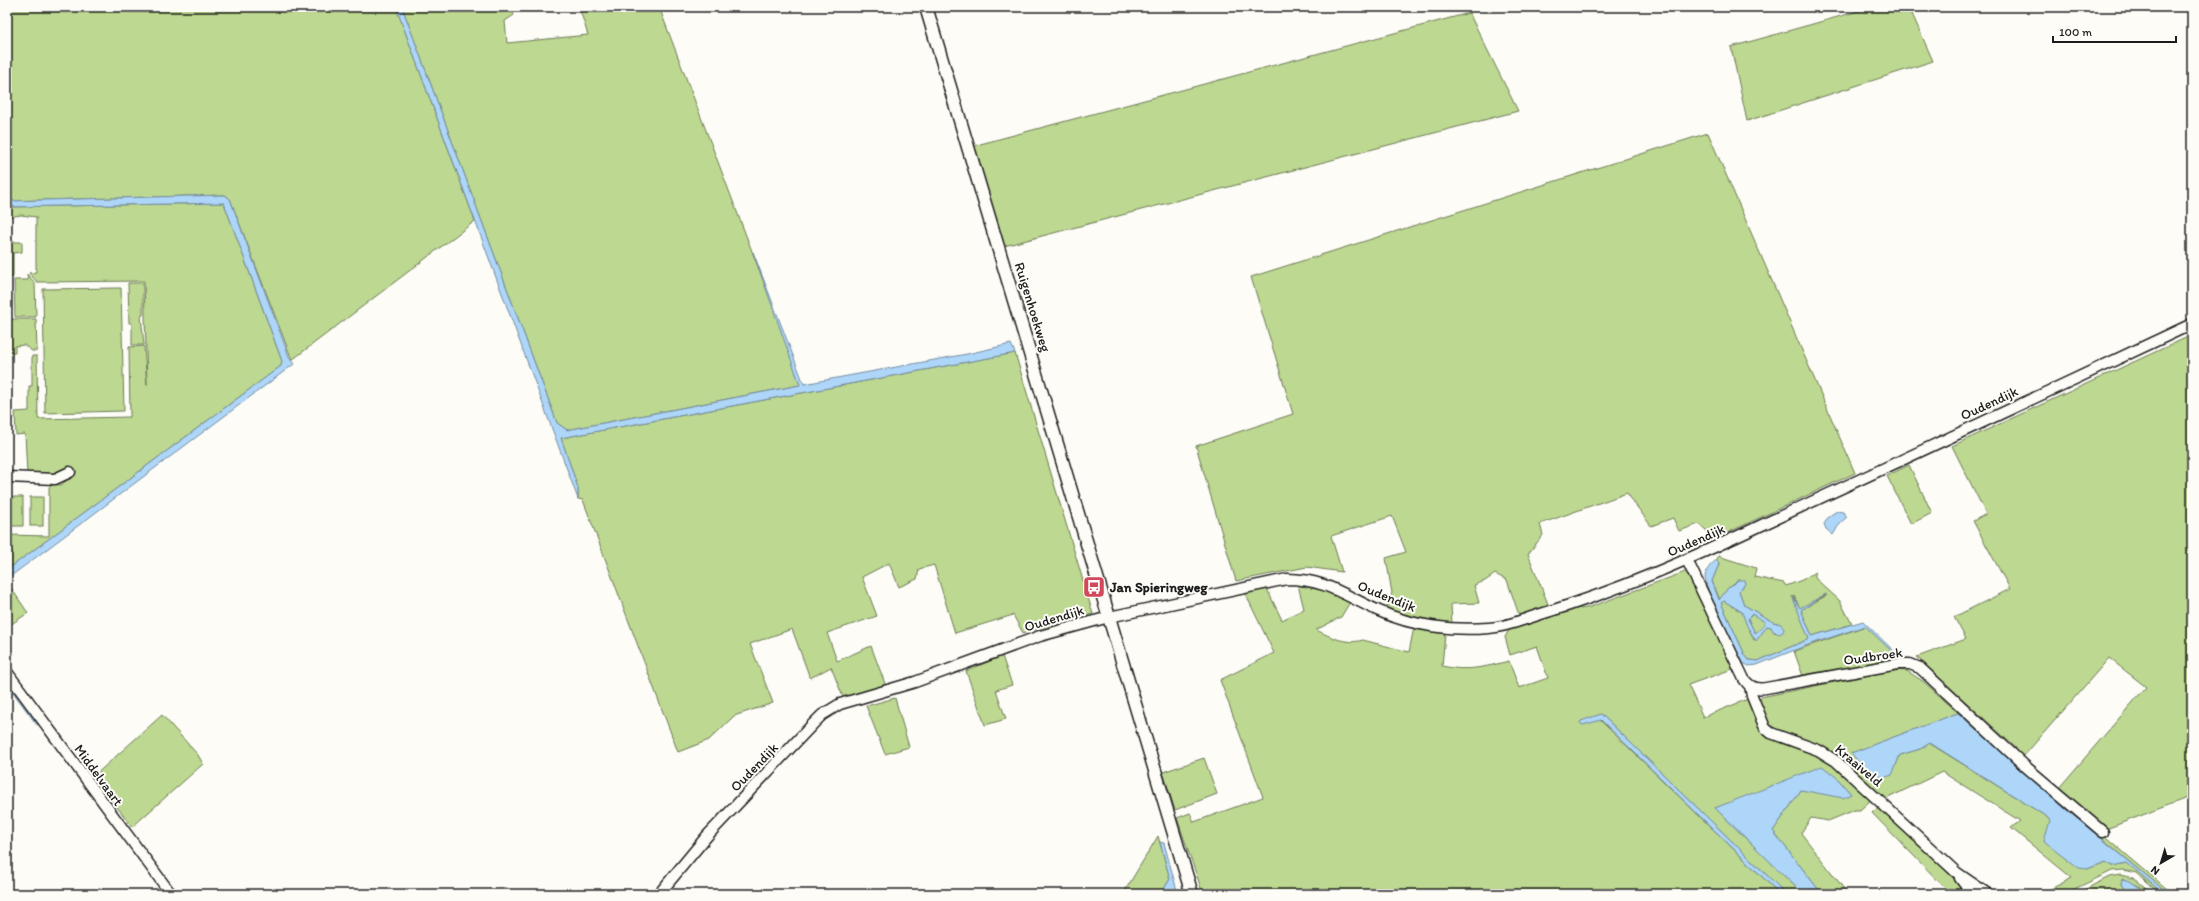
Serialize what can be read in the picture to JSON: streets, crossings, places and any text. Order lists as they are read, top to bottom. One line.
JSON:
{"streets":{"street":["Ruigenhoekweg","Oudendijk","Oudbroek","Kraaiveld","Middelvaart"]},"crossings":[["Ruigenhoekweg","Oudendijk"],["Oudbroek","Kraaiveld"]],"places":{"bus stop":["Jan Spieringweg"]},"scale_bar":"100 m","north":"bottom left"}
